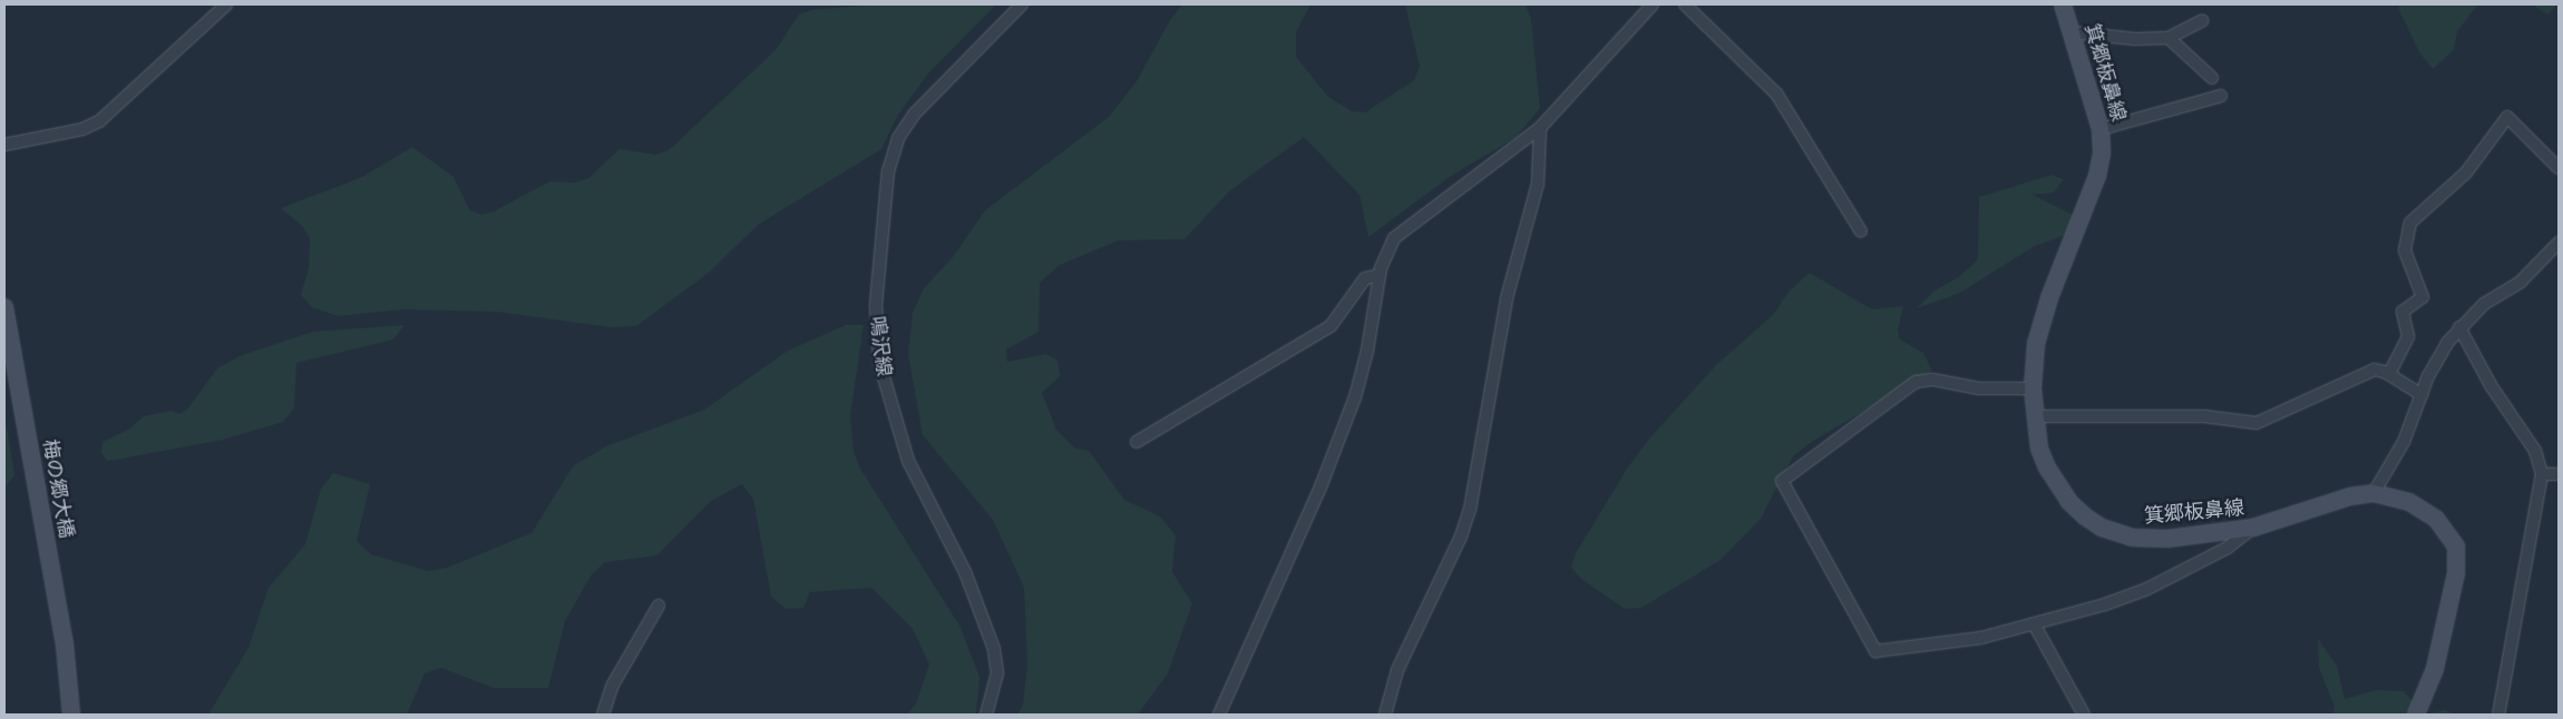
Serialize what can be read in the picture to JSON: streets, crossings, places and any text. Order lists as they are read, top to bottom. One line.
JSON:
{"streets":{"main road":["箕郷板鼻線","梅の郷大橋"],"street":["鳴沢線"]}}
